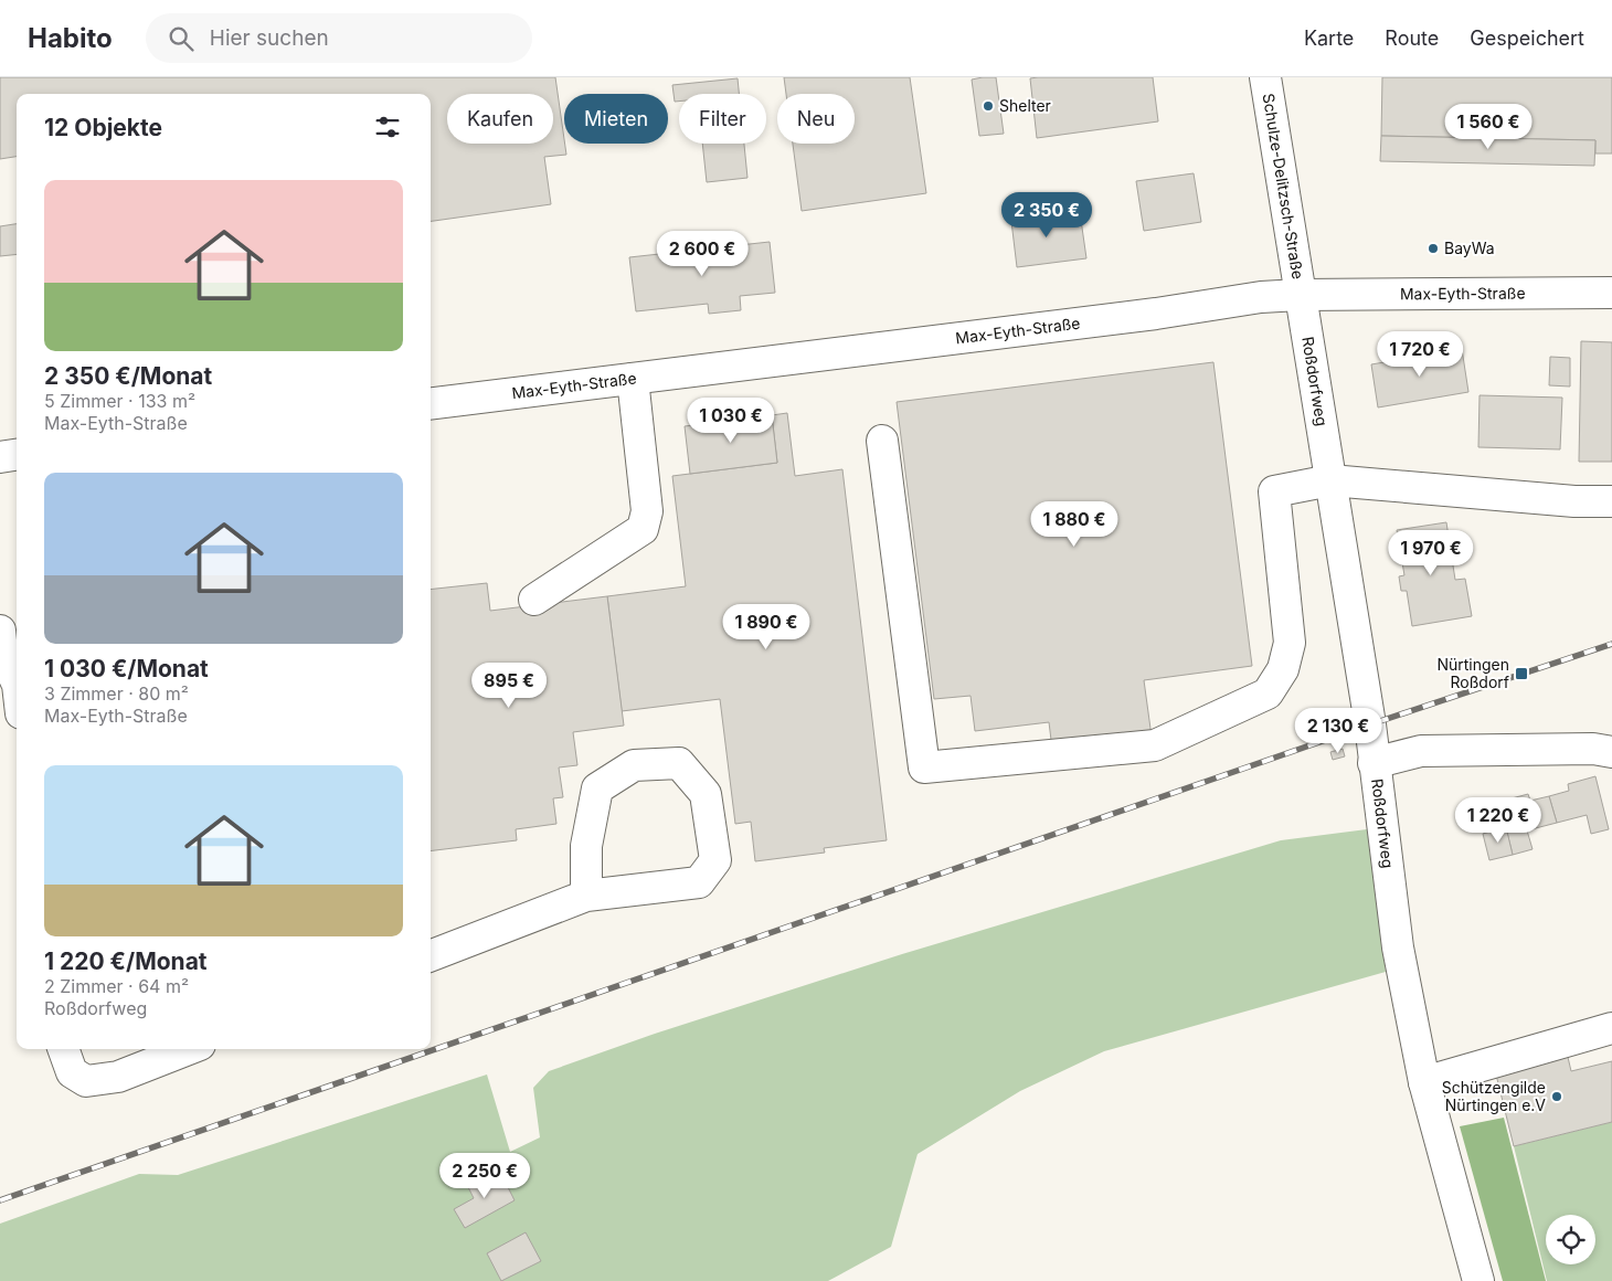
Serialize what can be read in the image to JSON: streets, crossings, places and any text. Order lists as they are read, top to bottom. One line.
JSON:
{"streets":{"street":["Schulze-Delitzsch-Straße","Max-Eyth-Straße","Roßdorfweg"]},"crossings":[["Schulze-Delitzsch-Straße","Max-Eyth-Straße"],["Schulze-Delitzsch-Straße","Roßdorfweg"],["Max-Eyth-Straße","Roßdorfweg"]],"places":{"other":["Shelter","BayWa","Schützengilde Nürtingen e.V"],"transit":["Nürtingen Roßdorf"]},"page":{"header":"Habito","search":"Hier suchen","nav":["Karte","Route","Gespeichert"],"chip":["Kaufen","Mieten","Filter","Neu"],"heading":"12 Objekte","price":["1 560 €","2 350 €","2 600 €","1 720 €","1 030 €","1 880 €","1 970 €","1 890 €","895 €","2 130 €","1 220 €","2 250 €"],"list":[{"name":"2 350 €/Monat","note":"5 Zimmer · 133 m² · Max-Eyth-Straße"},{"name":"1 030 €/Monat","note":"3 Zimmer · 80 m² · Max-Eyth-Straße"},{"name":"1 220 €/Monat","note":"2 Zimmer · 64 m² · Roßdorfweg"}]}}
